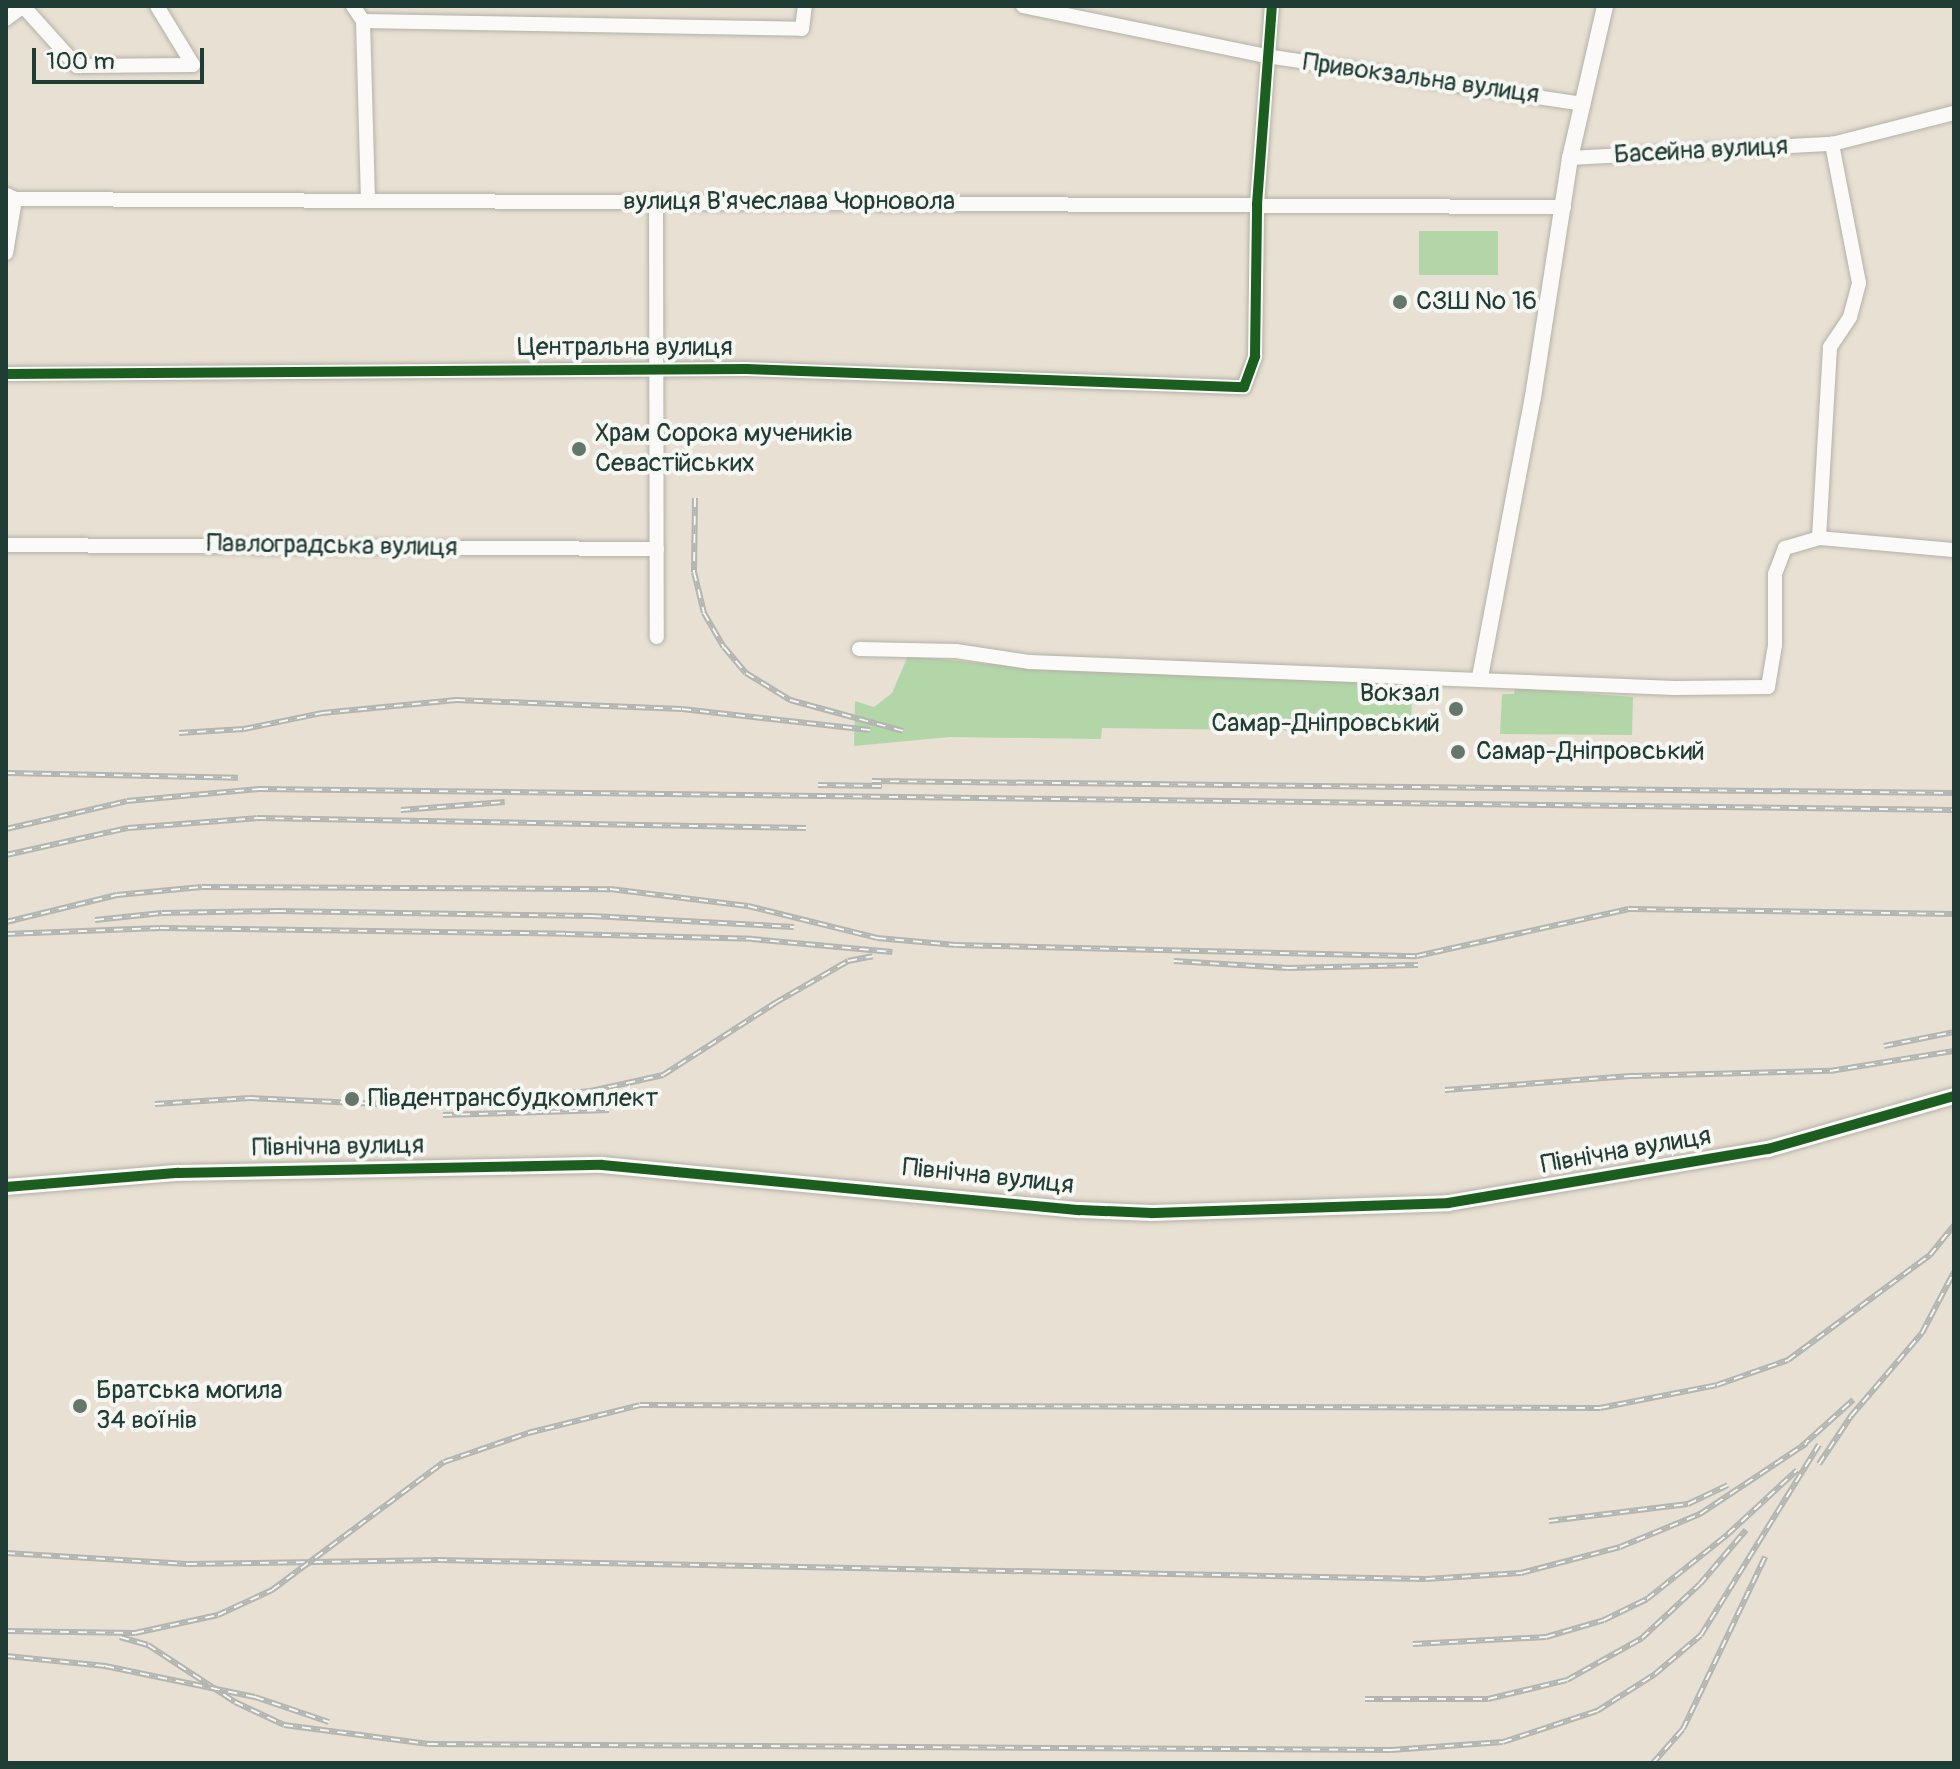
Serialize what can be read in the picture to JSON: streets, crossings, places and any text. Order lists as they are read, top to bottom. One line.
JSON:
{"streets":{"street":["Привокзальна вулиця","Басейна вулиця","вулиця В'ячеслава Чорновола","Центральна вулиця","Павлоградська вулиця","Північна вулиця"]},"crossings":[["вулиця В'ячеслава Чорновола","Центральна вулиця"]],"places":["СЗШ № 16","Храм Сорока мучеників Севастійських","Вокзал Самар-Дніпровський","Самар-Дніпровський","Південтрансбудкомплект","Братська могила 34 воїнів"],"scale_bar":"100 m"}
